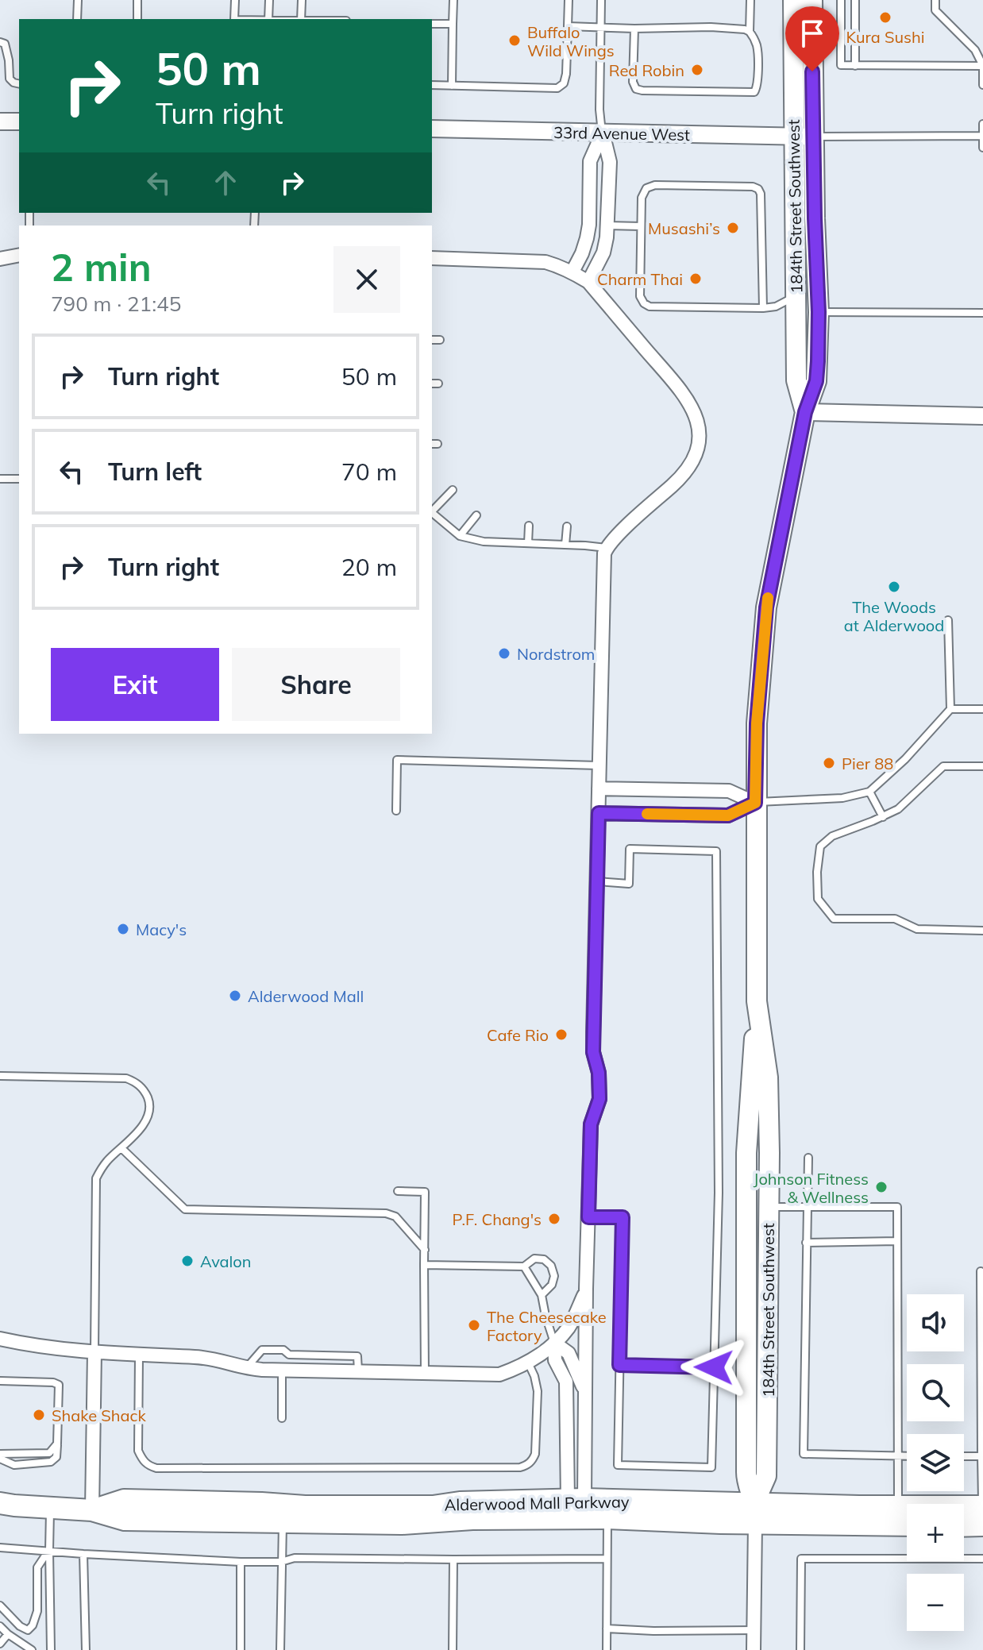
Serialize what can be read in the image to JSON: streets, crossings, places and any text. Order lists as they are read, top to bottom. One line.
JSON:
{"streets":{"main road":["184th Street Southwest","Alderwood Mall Parkway"],"street":["33rd Avenue West"]},"crossings":[["33rd Avenue West","184th Street Southwest"],["184th Street Southwest","Alderwood Mall Parkway"]],"places":["Kura Sushi","Buffalo Wild Wings","Red Robin","Musashi’s","Charm Thai","The Woods at Alderwood","Nordstrom","Pier 88","Macy's","Alderwood Mall","Cafe Rio","Johnson Fitness & Wellness","P.F. Chang's","Avalon","The Cheesecake Factory","Shake Shack"],"page":{"turn":["50 m","Turn right"],"heading":["2 min","790 m · 21:45"],"list":[{"name":"Turn right","value":"50 m"},{"name":"Turn left","value":"70 m"},{"name":"Turn right","value":"20 m"}],"buttons":["Exit","Share"],"map_buttons":["+","−"]}}
